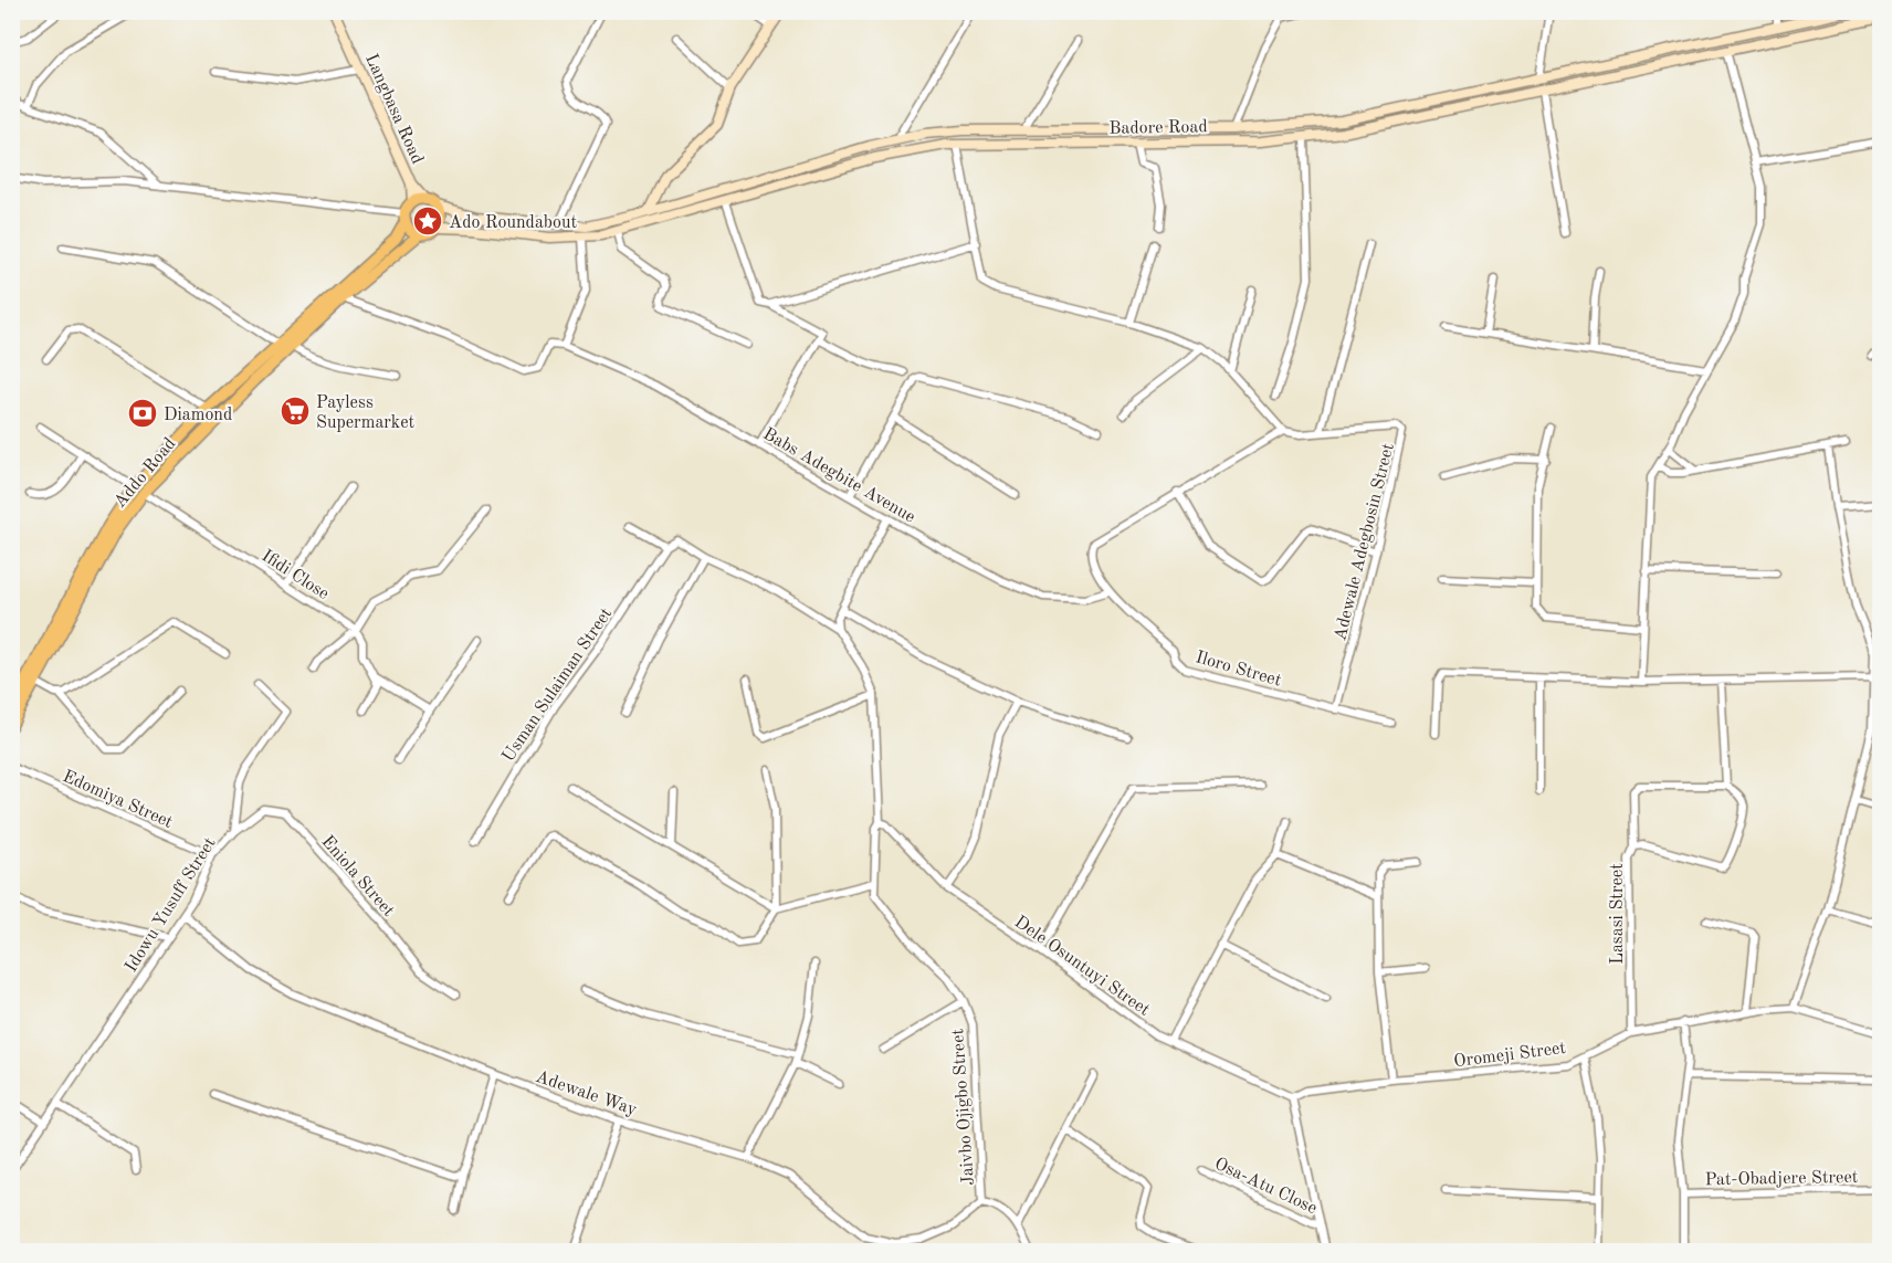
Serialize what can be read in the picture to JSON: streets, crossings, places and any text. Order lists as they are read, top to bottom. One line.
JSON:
{"streets":{"main road":["Langbasa Road","Badore Road","Addo Road"],"street":["Babs Adegbite Avenue","Adewale Adegbosin Street","Ifidi Close","Iloro Street","Usman Sulaiman Street","Edomiya Street","Eniola Street","Idowu Yusuff Street","Lasasi Street","Dele Osuntuyi Street","Oromeji Street","Adewale Way","Jaivbo Ojigbo Street","Pat-Obadjere Street","Osa-Atu Close"]},"crossings":[["Badore Road","Addo Road"],["Addo Road","Ifidi Close"],["Babs Adegbite Avenue","Iloro Street"],["Adewale Adegbosin Street","Iloro Street"],["Edomiya Street","Idowu Yusuff Street"],["Eniola Street","Idowu Yusuff Street"],["Idowu Yusuff Street","Adewale Way"],["Lasasi Street","Oromeji Street"],["Dele Osuntuyi Street","Oromeji Street"],["Dele Osuntuyi Street","Jaivbo Ojigbo Street"],["Adewale Way","Jaivbo Ojigbo Street"]],"places":{"place":["Ado Roundabout"],"supermarket":["Payless Supermarket"],"bank":["Diamond"]}}
